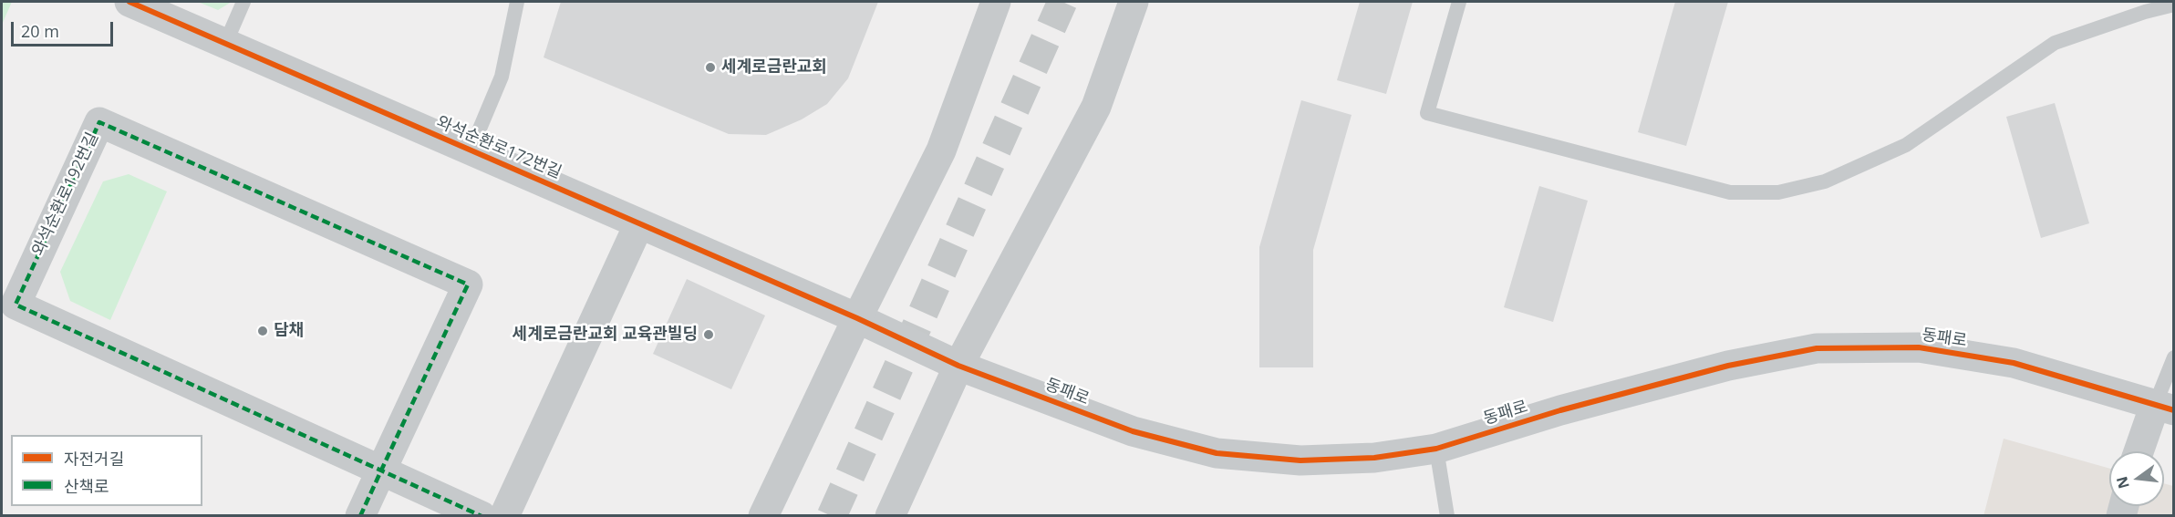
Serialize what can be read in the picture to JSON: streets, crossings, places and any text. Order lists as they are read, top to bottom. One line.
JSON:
{"streets":{"street":["와석순환로172번길","와석순환로192번길","동패로"]},"crossings":[["와석순환로172번길","동패로"]],"places":["세계로금란교회","담채","세계로금란교회 교육관빌딩"],"legend":["자전거길","산책로"],"scale_bar":"20 m","north":"left"}
